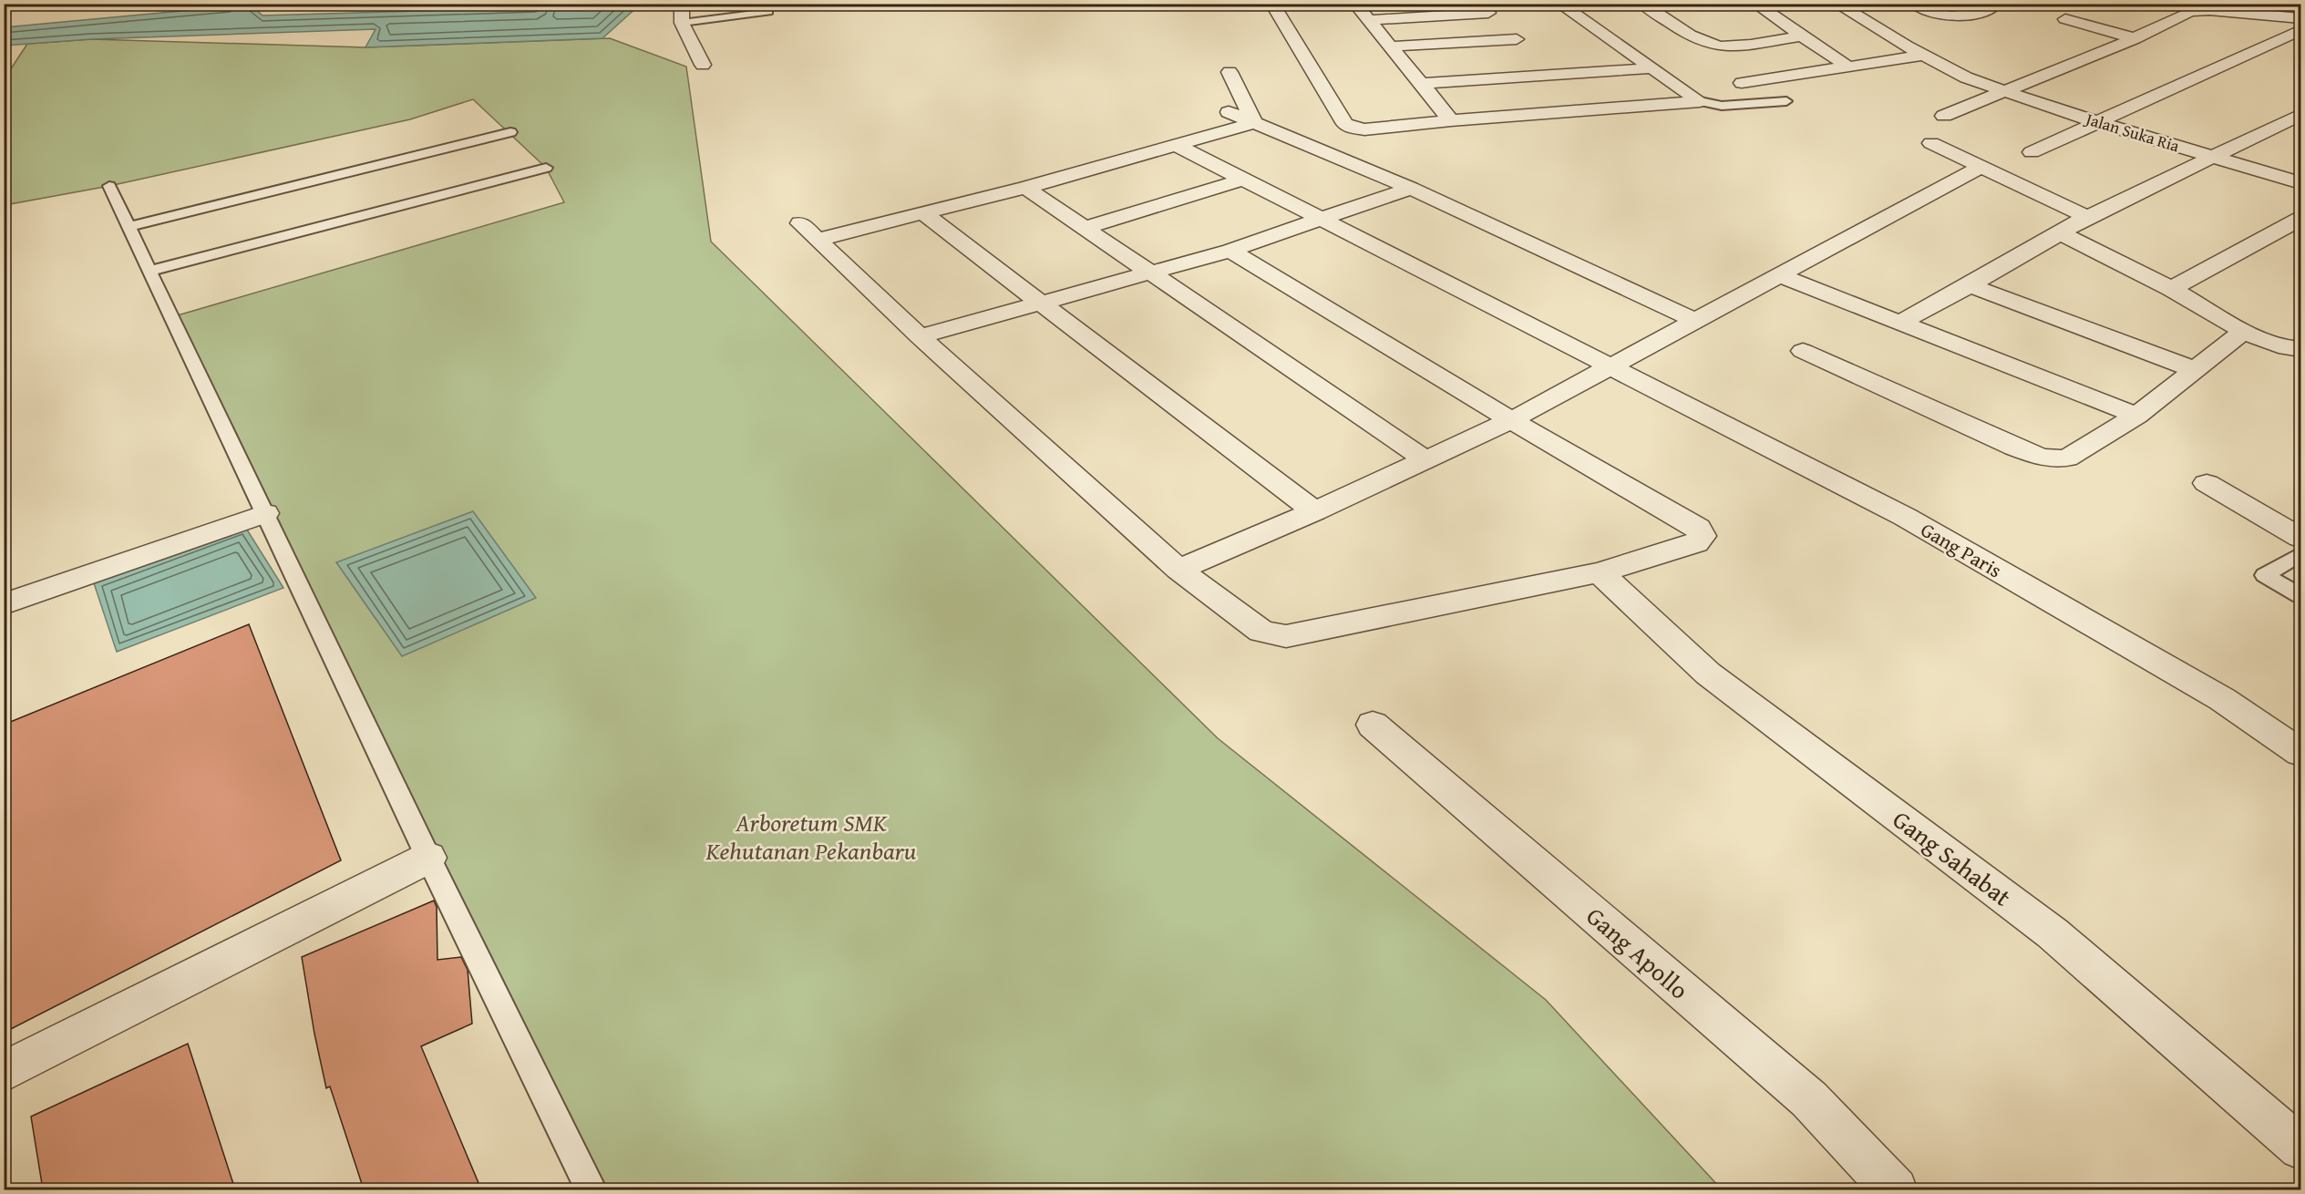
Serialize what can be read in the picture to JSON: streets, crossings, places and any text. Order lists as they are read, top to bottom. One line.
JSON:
{"streets":{"street":["Jalan Suka Ria","Gang Paris","Gang Sahabat","Gang Apollo"]},"parks":["Arboretum SMK Kehutanan Pekanbaru"]}
